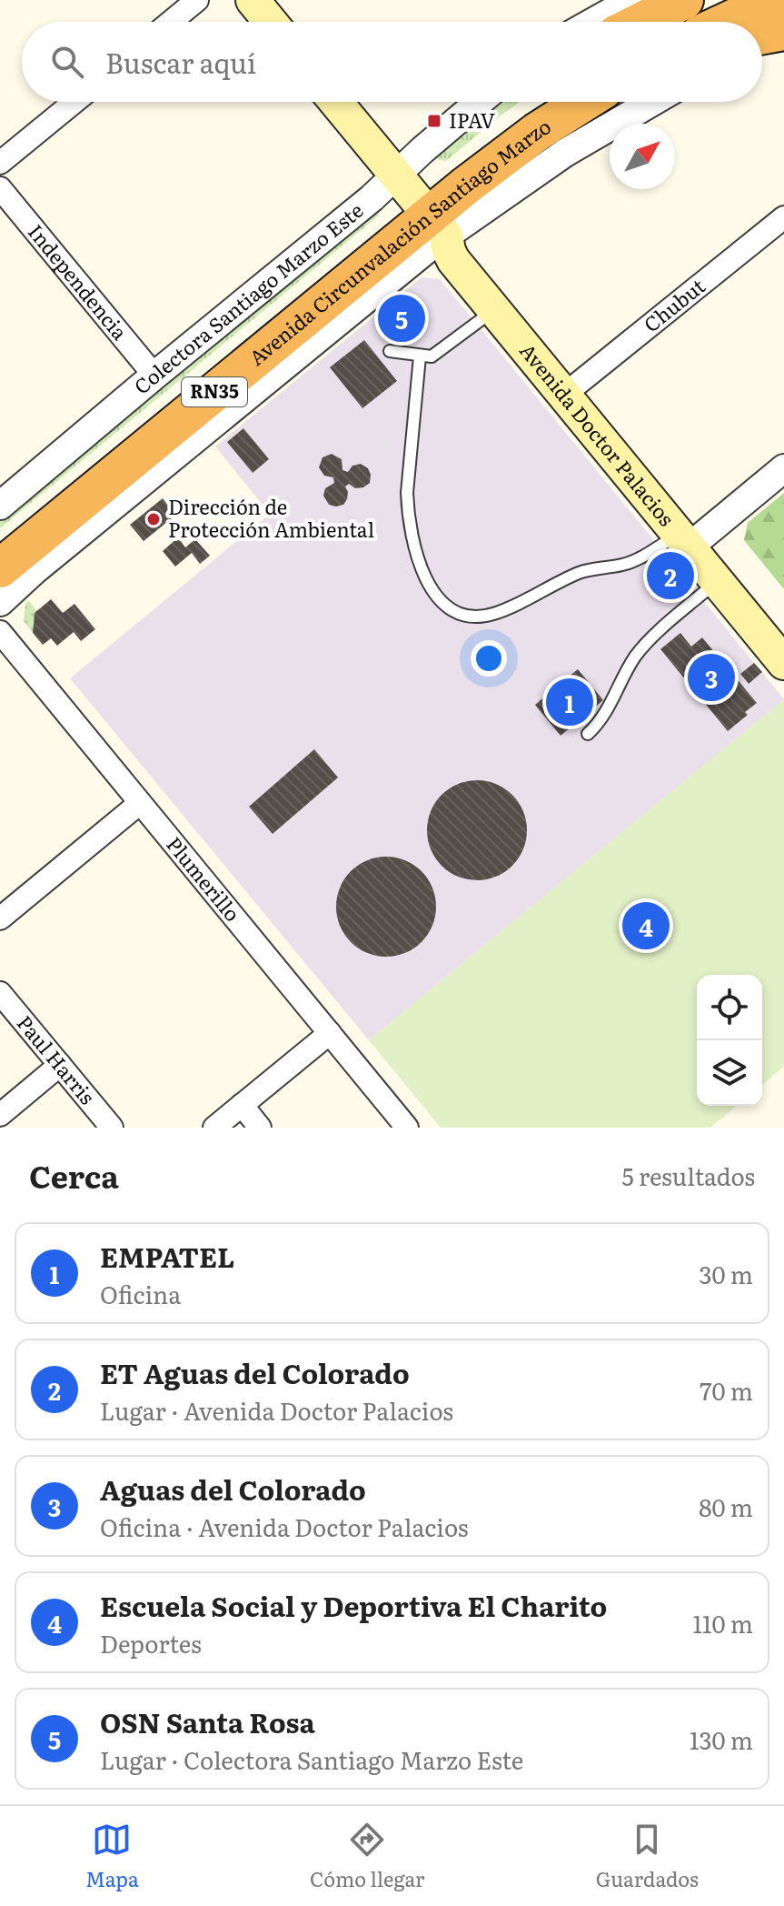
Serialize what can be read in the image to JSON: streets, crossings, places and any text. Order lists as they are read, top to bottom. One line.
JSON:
{"streets":{"highway":["Avenida Circunvalación Santiago Marzo","RN35"],"main road":["Avenida Doctor Palacios"],"street":["Independencia","Colectora Santiago Marzo Este","Chubut","Plumerillo","Paul Harris"]},"crossings":[["Avenida Circunvalación Santiago Marzo","Colectora Santiago Marzo Este"],["Avenida Circunvalación Santiago Marzo","Avenida Doctor Palacios"],["Independencia","Colectora Santiago Marzo Este"],["Colectora Santiago Marzo Este","Avenida Doctor Palacios"],["Chubut","Avenida Doctor Palacios"]],"places":{"transit":["IPAV"],"other":["Dirección de Protección Ambiental"]},"north":"top right","page":{"search":"Buscar aquí","pins":["5","2","3","1","4"],"heading":["Cerca","5 resultados"],"list":[{"mark":"1","name":"EMPATEL","note":"Oficina","value":"30 m"},{"mark":"2","name":"ET Aguas del Colorado","note":"Lugar · Avenida Doctor Palacios","value":"70 m"},{"mark":"3","name":"Aguas del Colorado","note":"Oficina · Avenida Doctor Palacios","value":"80 m"},{"mark":"4","name":"Escuela Social y Deportiva El Charito","note":"Deportes","value":"110 m"},{"mark":"5","name":"OSN Santa Rosa","note":"Lugar · Colectora Santiago Marzo Este","value":"130 m"}],"nav":["Mapa","Cómo llegar","Guardados"]}}
